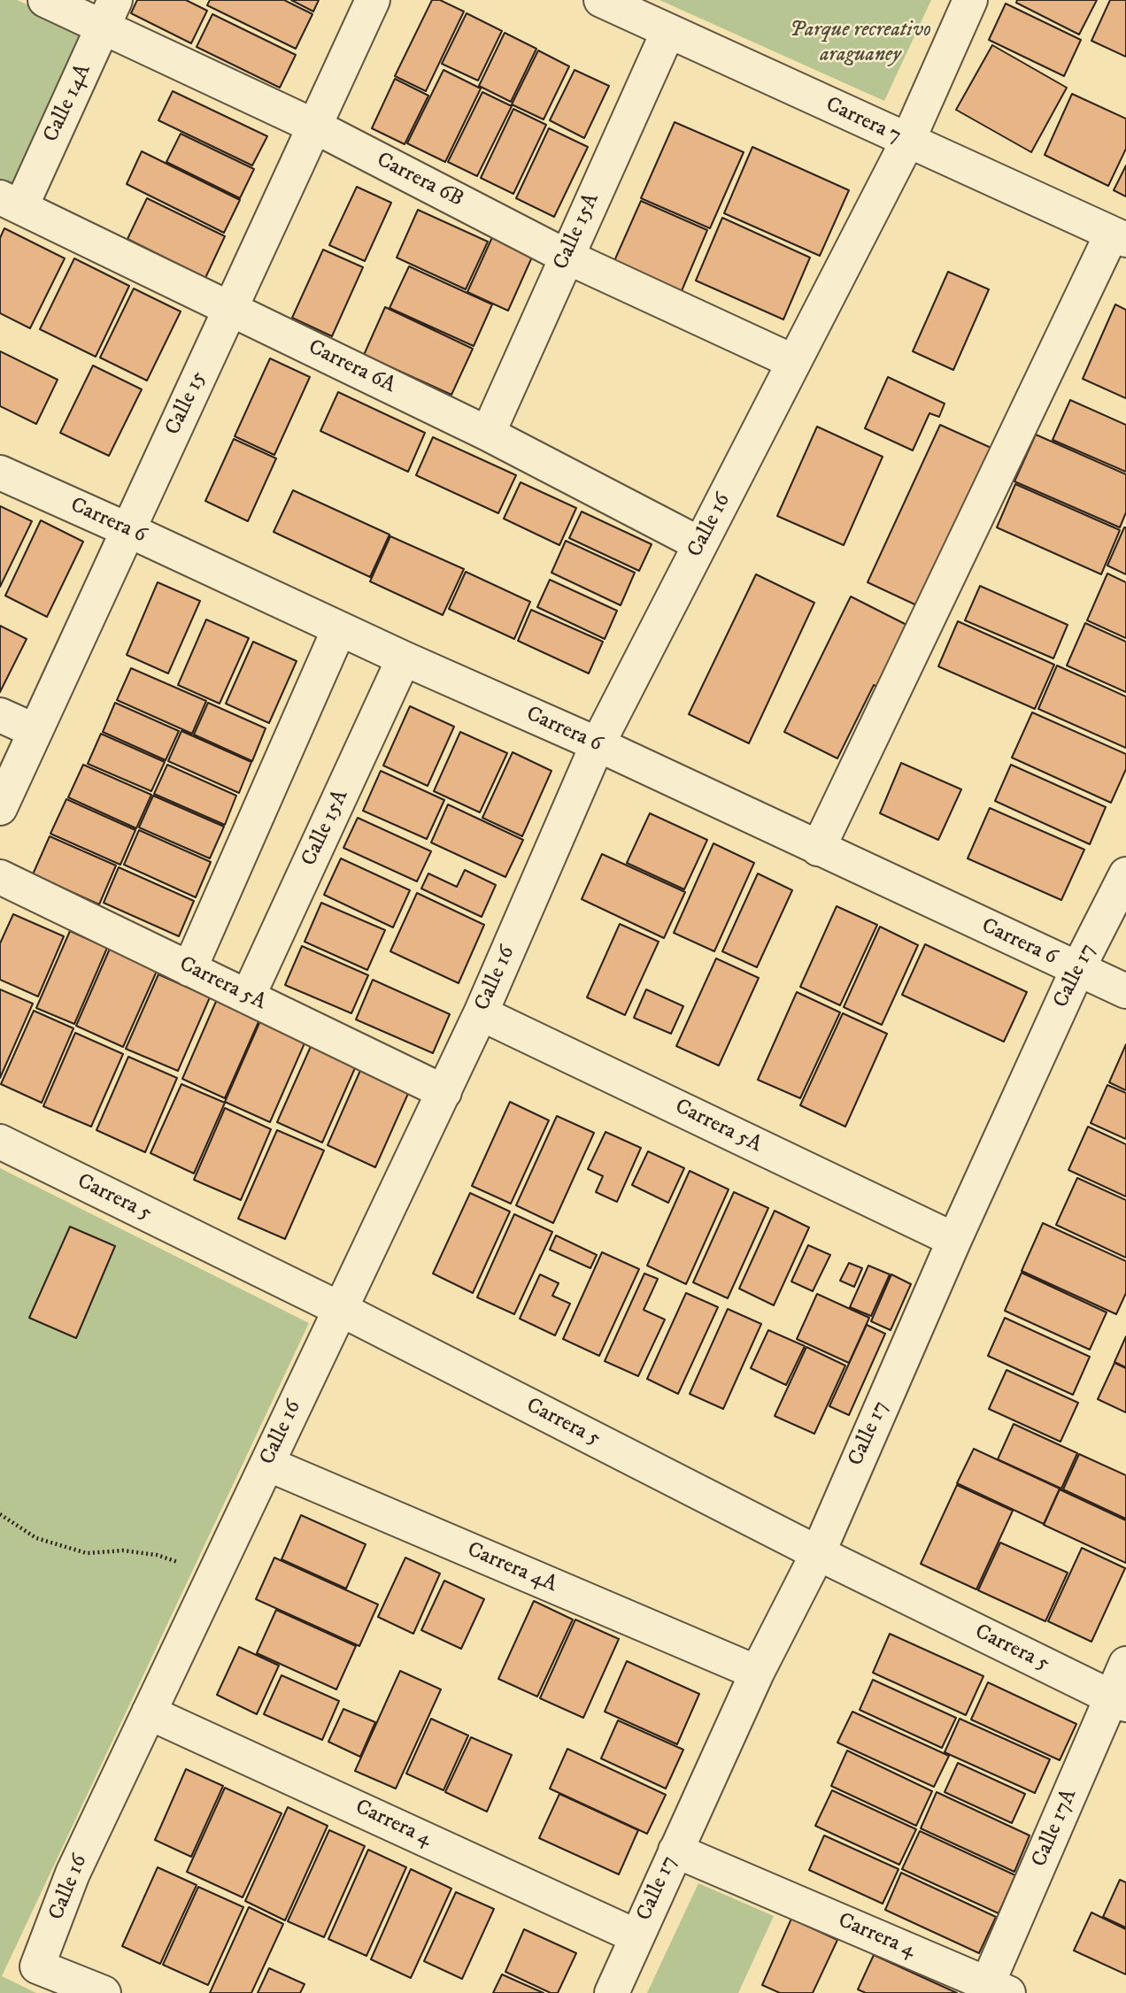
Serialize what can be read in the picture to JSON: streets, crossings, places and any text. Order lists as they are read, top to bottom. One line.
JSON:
{"streets":{"street":["Calle 14A","Carrera 7","Carrera 6B","Calle 15A","Carrera 6A","Calle 15","Carrera 6","Calle 16","Calle 17","Carrera 5A","Carrera 5","Carrera 4A","Carrera 4","Calle 17A"]},"crossings":[["Calle 14A","Carrera 6B"],["Calle 14A","Carrera 6A"],["Carrera 7","Calle 15A"],["Carrera 7","Calle 16"],["Carrera 6B","Calle 15A"],["Carrera 6B","Calle 15"],["Carrera 6B","Calle 16"],["Calle 15A","Carrera 6A"],["Calle 15A","Carrera 6"],["Calle 15A","Carrera 5A"],["Carrera 6A","Calle 15"],["Carrera 6A","Calle 16"],["Calle 15","Carrera 6"],["Carrera 6","Calle 16"],["Carrera 6","Calle 17"],["Calle 16","Carrera 5A"],["Calle 16","Carrera 5"],["Calle 16","Carrera 4A"],["Calle 16","Carrera 4"],["Calle 17","Carrera 5A"],["Calle 17","Carrera 5"],["Calle 17","Carrera 4A"],["Calle 17","Carrera 4"],["Carrera 5","Calle 17A"],["Carrera 4","Calle 17A"]],"parks":["Parque recreativo araguaney"]}
